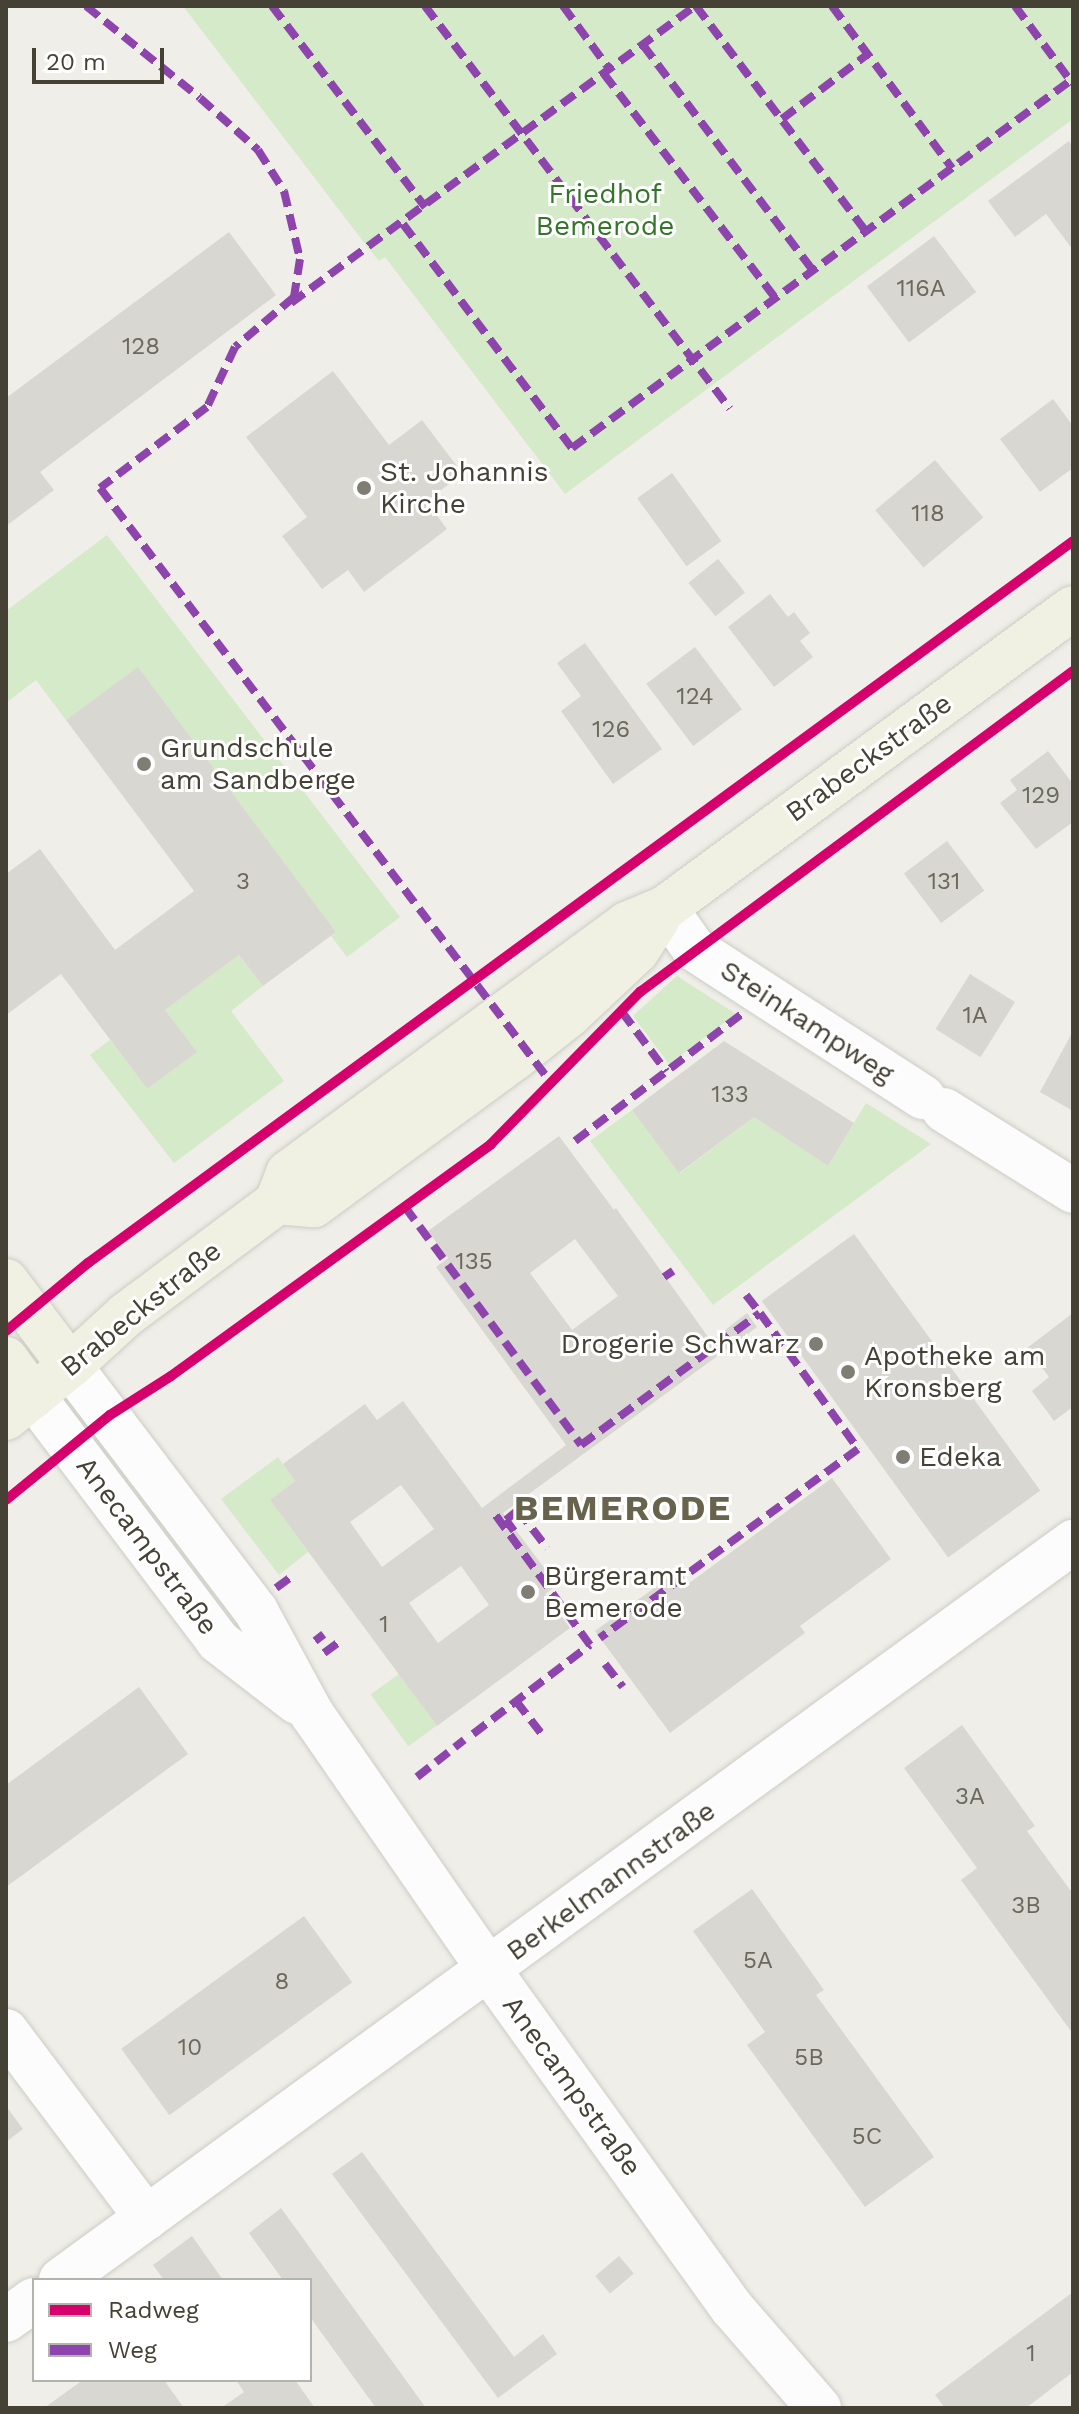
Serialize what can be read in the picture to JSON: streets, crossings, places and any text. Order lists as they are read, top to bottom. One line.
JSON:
{"streets":{"main road":["Brabeckstraße"],"street":["Steinkampweg","Anecampstraße","Berkelmannstraße"]},"crossings":[["Brabeckstraße","Steinkampweg"],["Brabeckstraße","Anecampstraße"],["Anecampstraße","Berkelmannstraße"]],"districts":["BEMERODE"],"parks":["Friedhof Bemerode"],"places":["St. Johannis Kirche","Grundschule am Sandberge","Drogerie Schwarz","Apotheke am Kronsberg","Edeka","Bürgeramt Bemerode"],"house_numbers":["116A","128","118","124","126","129","3","131","1A","133","135","1","3A","3B","5A","8","10","5B","5C","1"],"legend":["Radweg","Weg"],"scale_bar":"20 m"}
